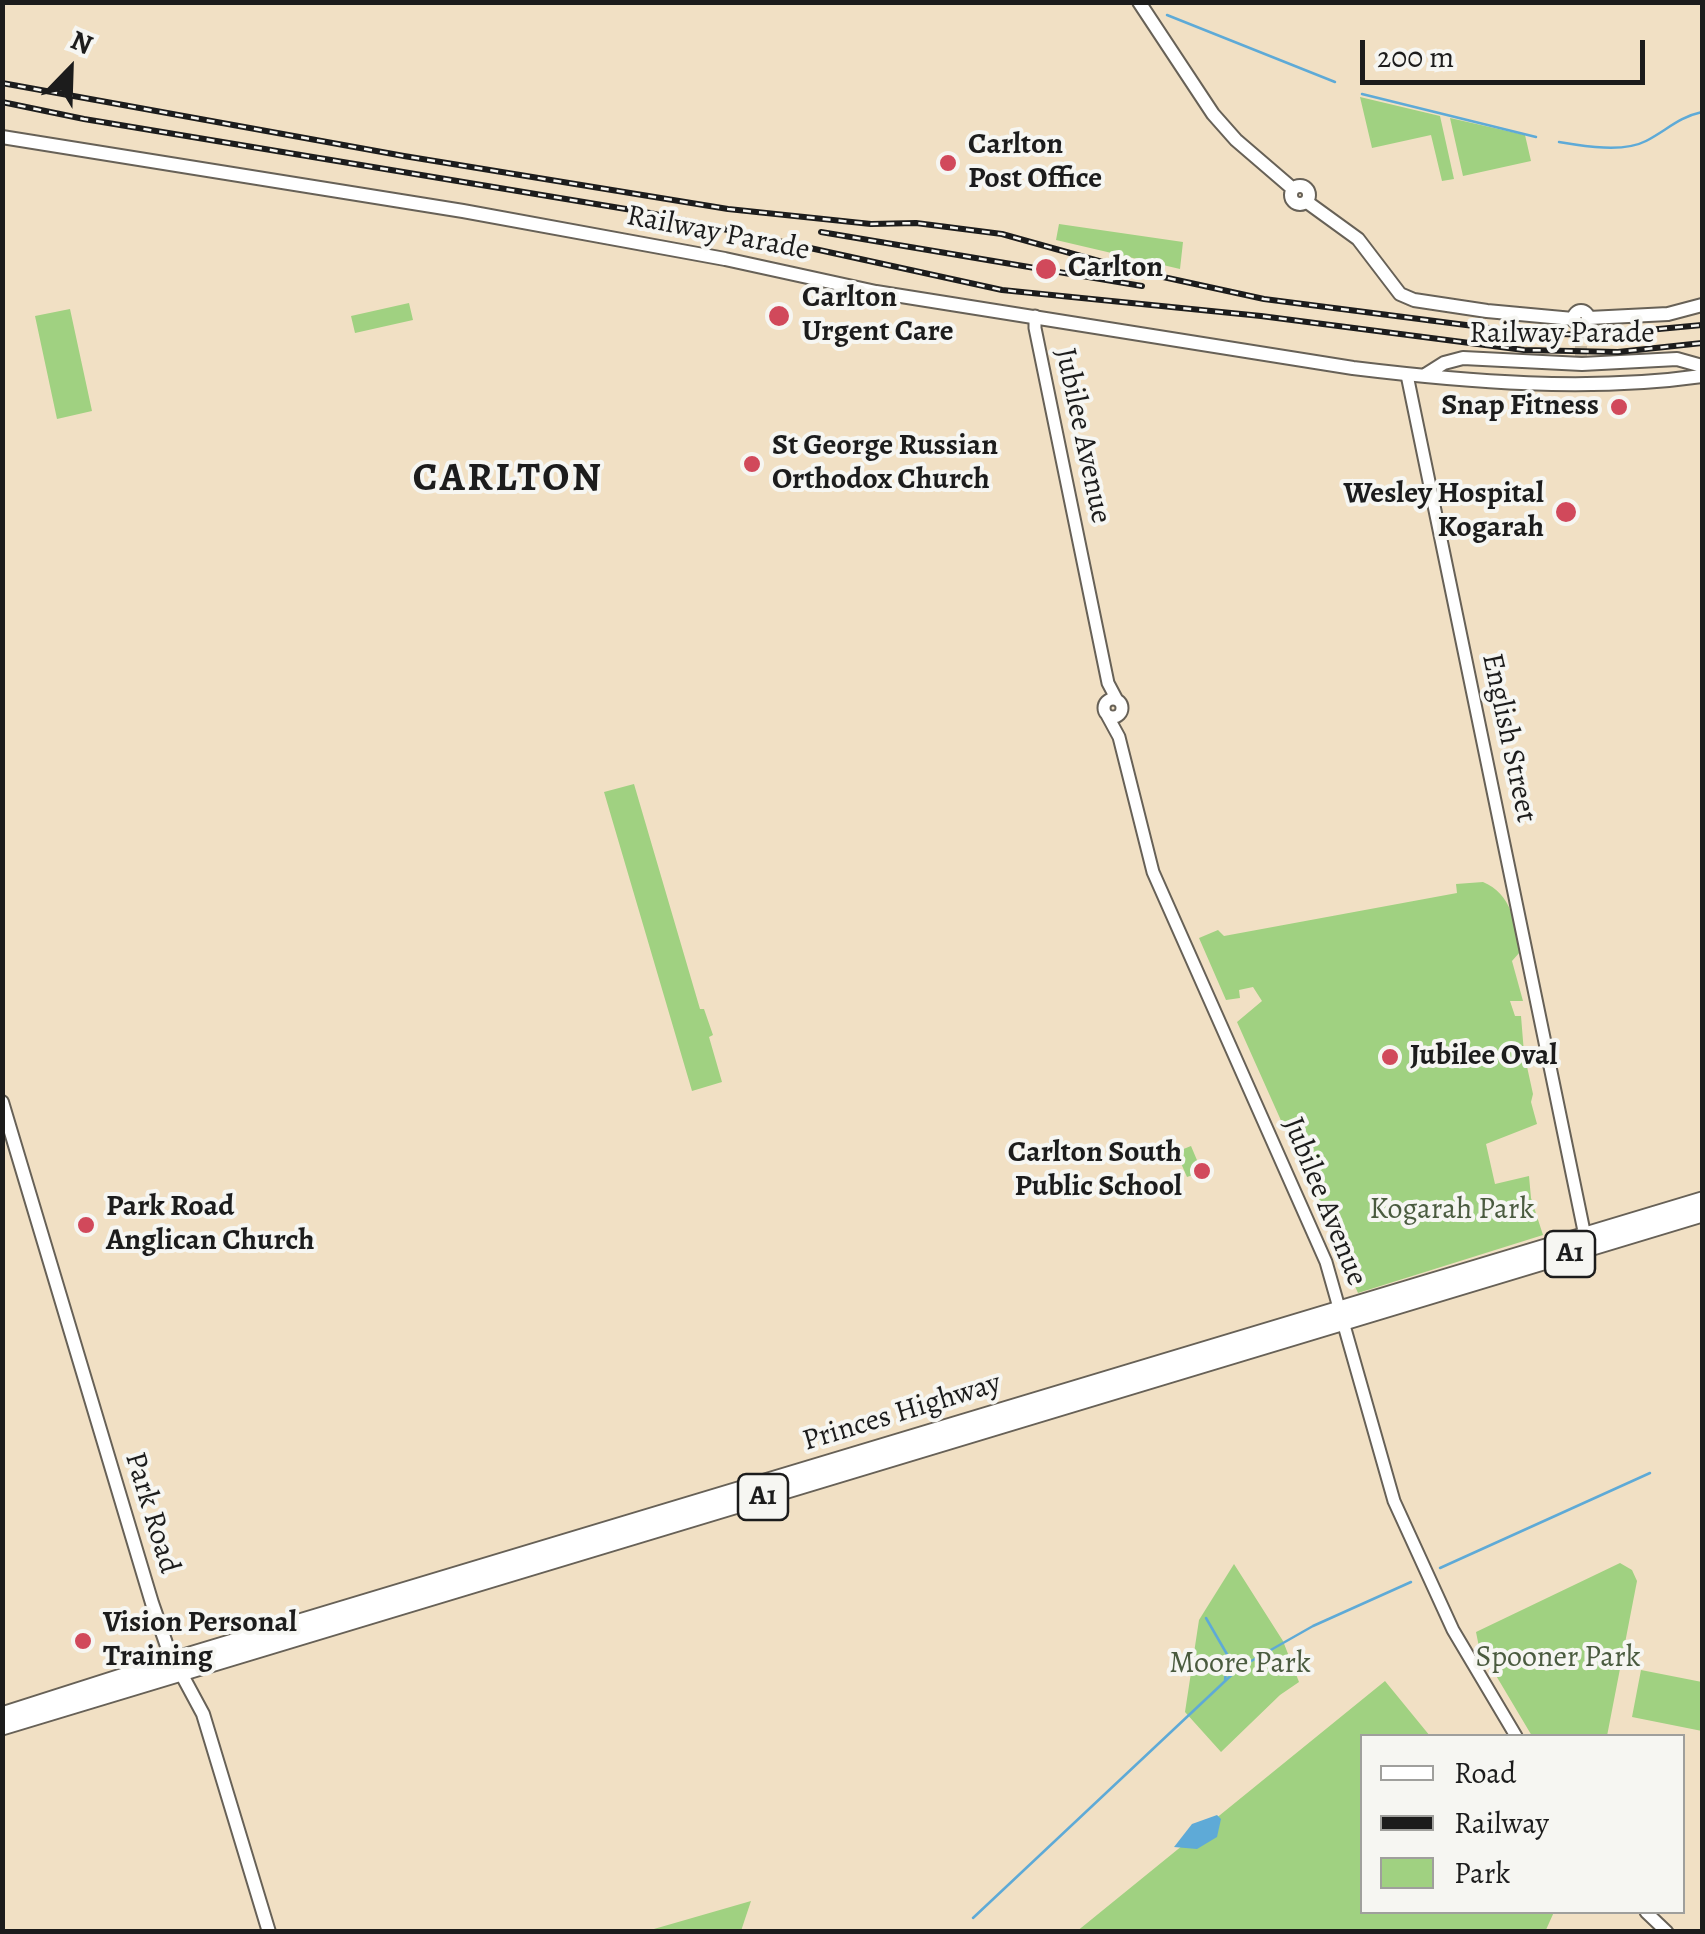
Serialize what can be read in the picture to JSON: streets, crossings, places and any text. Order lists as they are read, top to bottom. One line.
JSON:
{"streets":{"highway":["A1","Princes Highway"],"main road":["Railway Parade","Park Road"],"street":["Jubilee Avenue","English Street"]},"crossings":[["Railway Parade","Jubilee Avenue"],["Railway Parade","English Street"],["Jubilee Avenue","Princes Highway"],["English Street","Princes Highway"],["Princes Highway","Park Road"]],"districts":["CARLTON"],"parks":["Kogarah Park","Spooner Park","Moore Park"],"places":["Carlton Post Office","Carlton","Carlton Urgent Care","Snap Fitness","St George Russian Orthodox Church","Wesley Hospital Kogarah","Jubilee Oval","Carlton South Public School","Park Road Anglican Church","Vision Personal Training"],"legend":["Road","Railway","Park"],"scale_bar":"200 m","north":"top right"}
